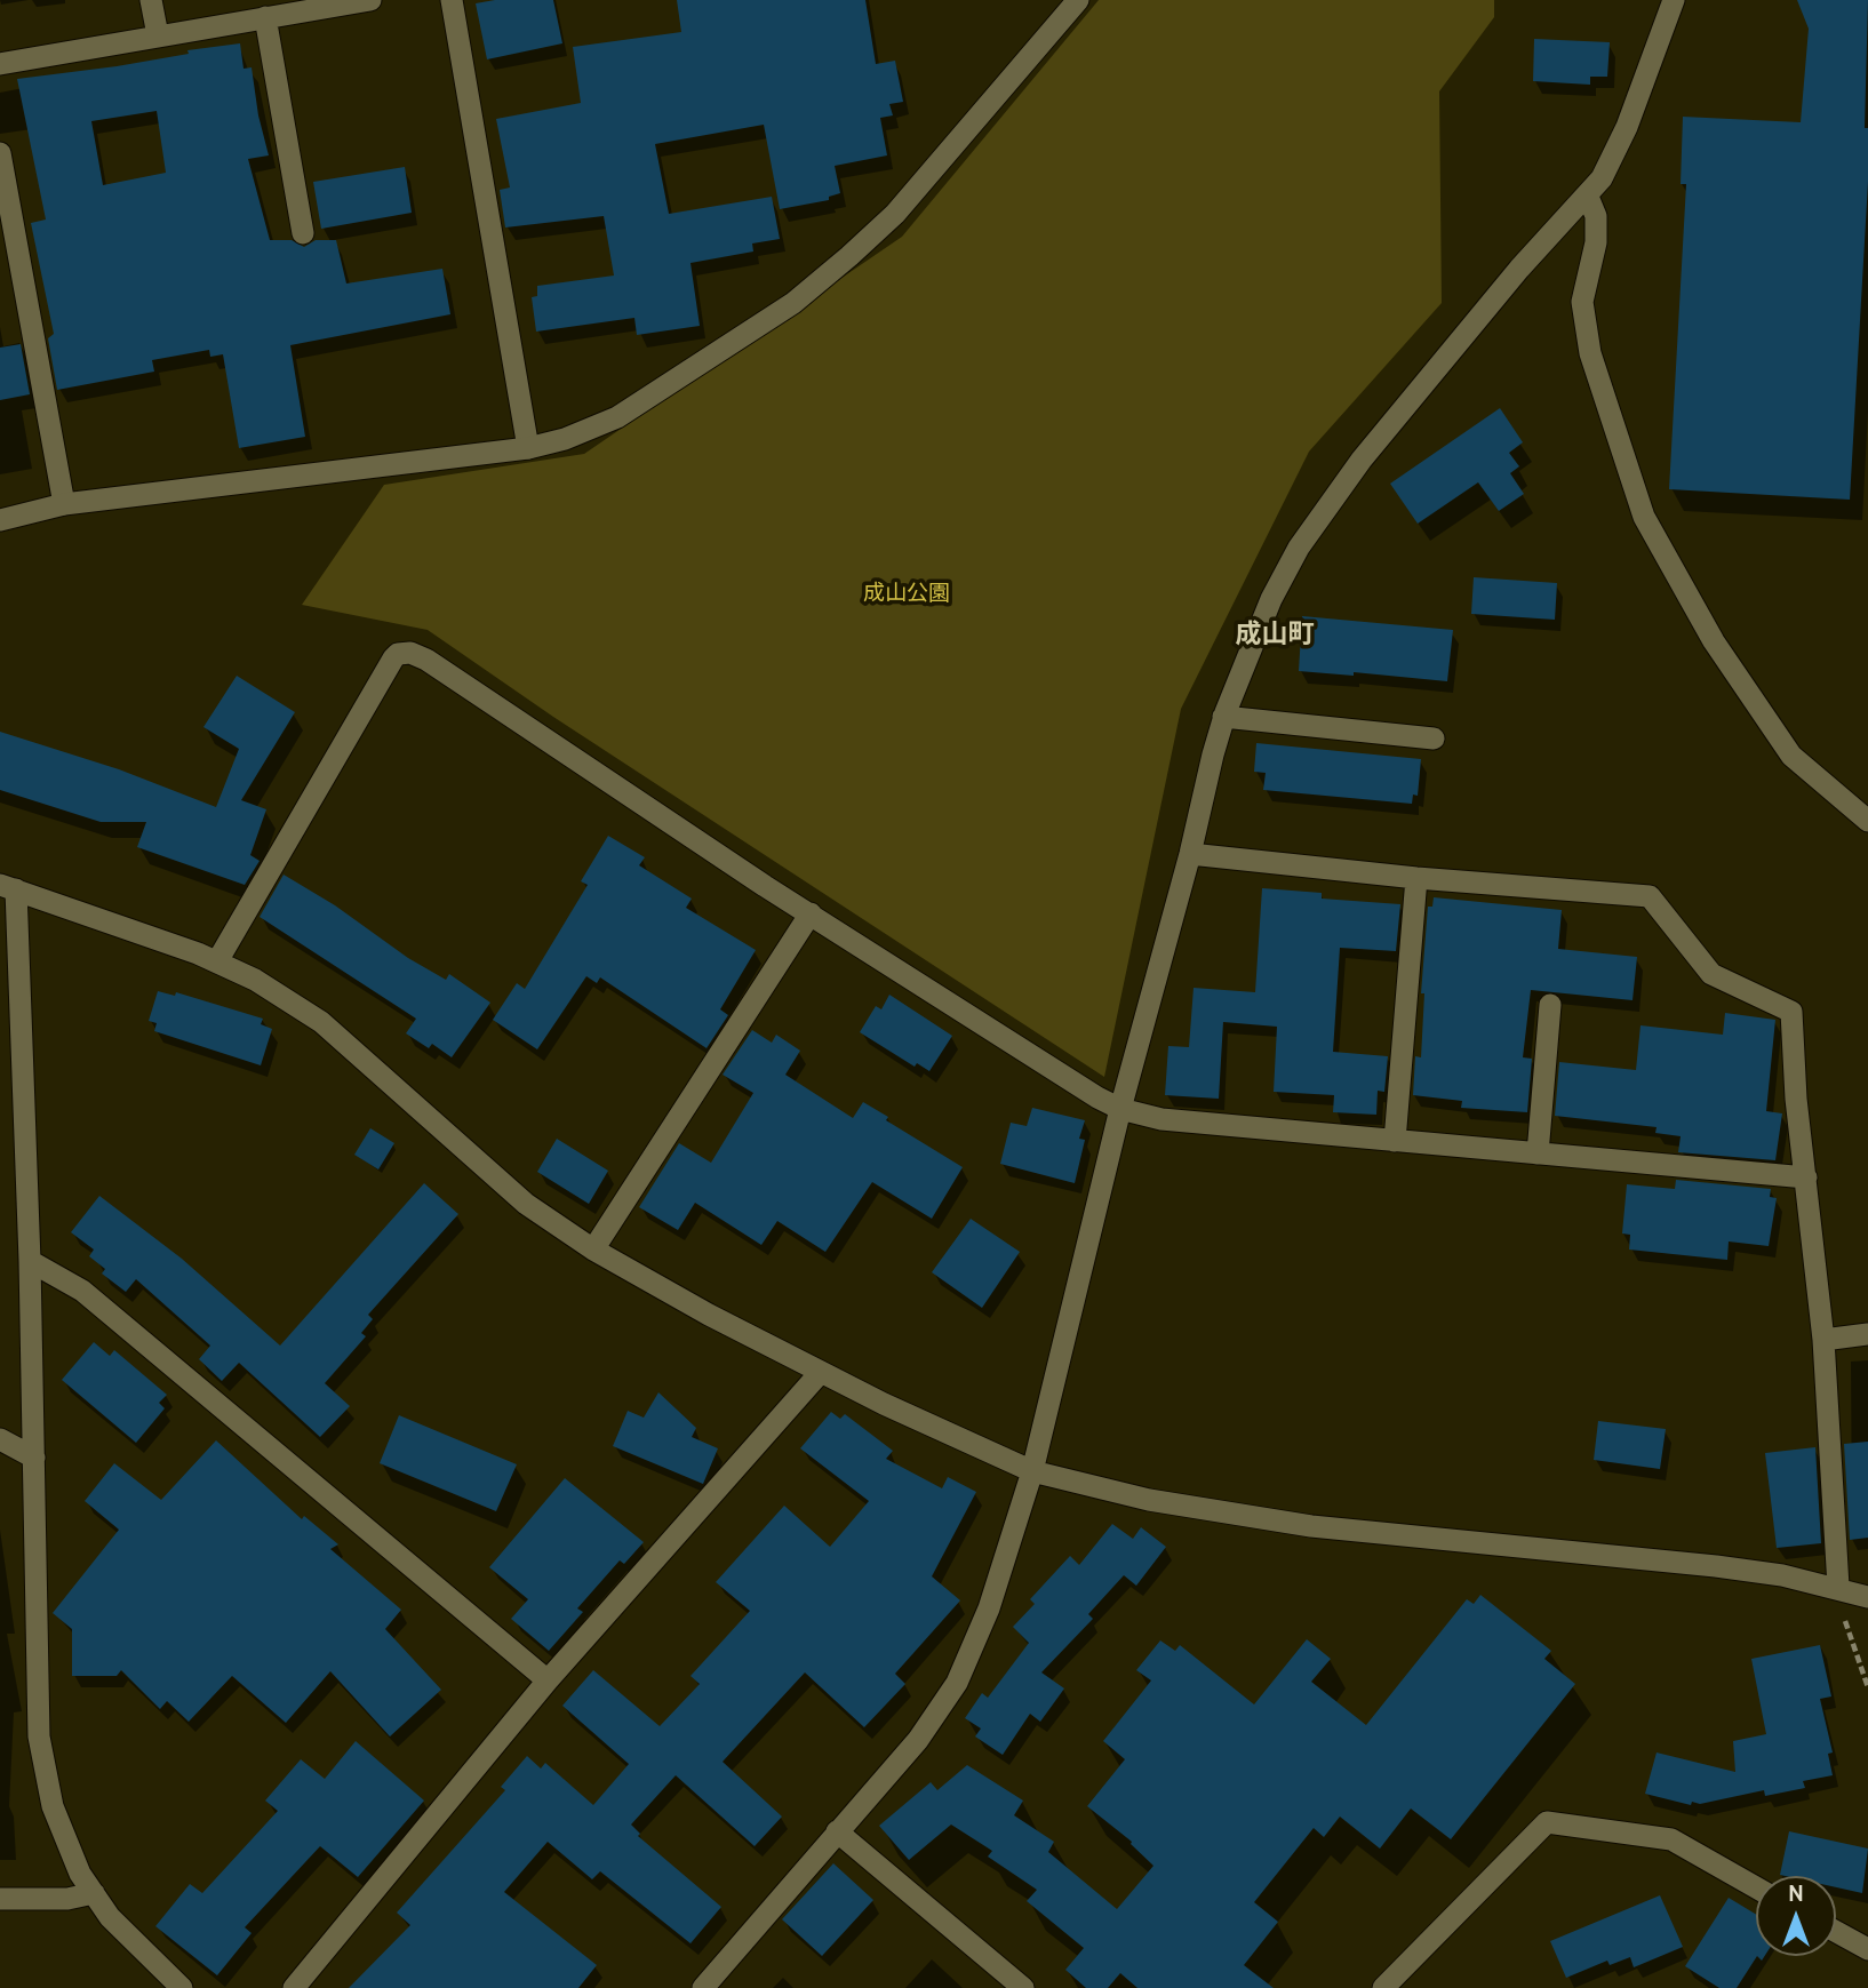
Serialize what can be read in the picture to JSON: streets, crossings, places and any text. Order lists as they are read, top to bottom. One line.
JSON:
{"districts":["成山町"],"parks":["成山公園"],"north":"top"}
